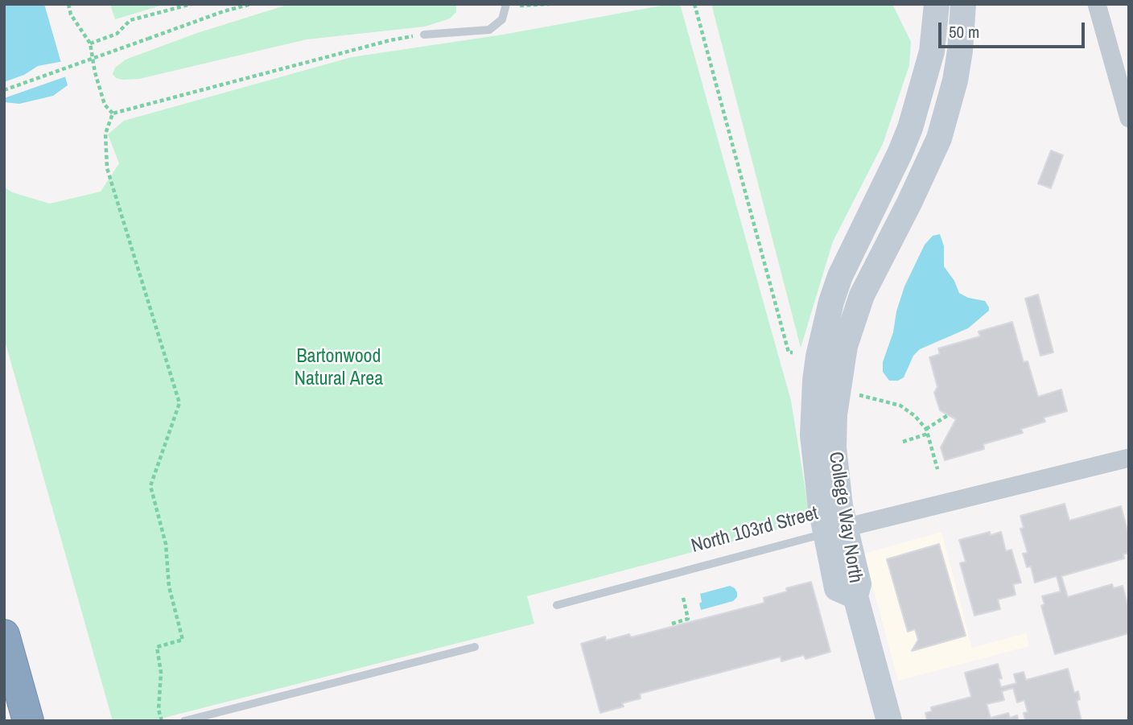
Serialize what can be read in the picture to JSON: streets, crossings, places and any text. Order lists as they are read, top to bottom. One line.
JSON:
{"streets":{"street":["College Way North","North 103rd Street"]},"crossings":[["College Way North","North 103rd Street"]],"parks":["Bartonwood Natural Area"],"scale_bar":"50 m"}
